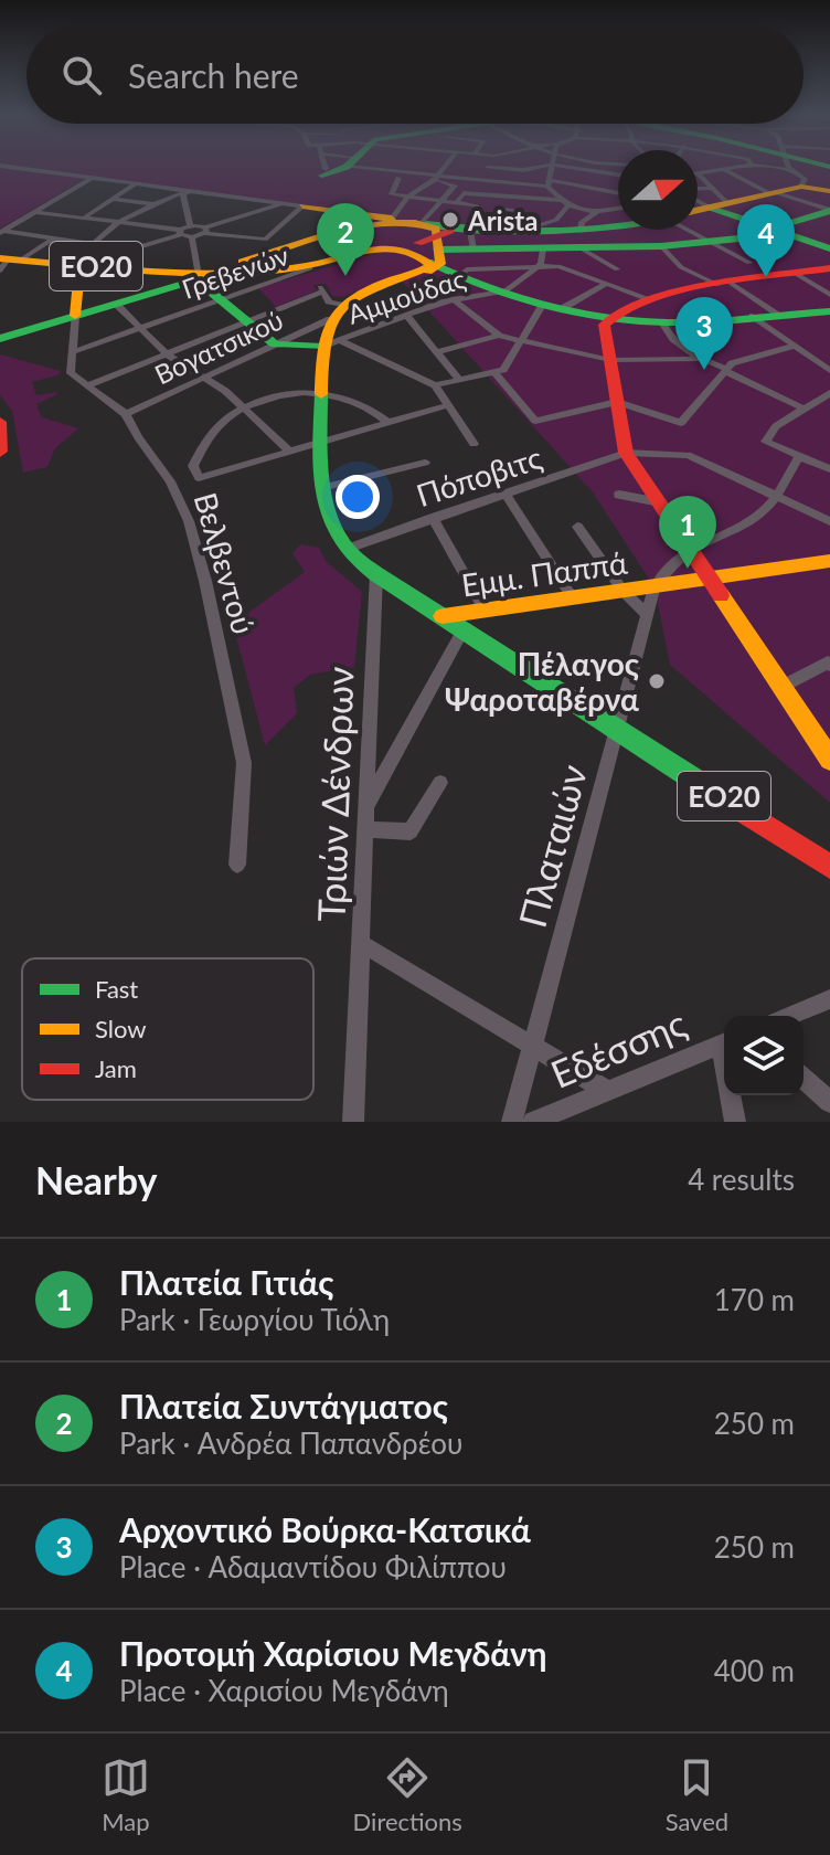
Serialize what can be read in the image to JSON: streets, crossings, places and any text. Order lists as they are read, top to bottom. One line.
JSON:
{"streets":{"main road":["ΕΟ20","Εμμ. Παππά"],"street":["Γρεβενών","Αμμούδας","Βογατσικού","Πόποβιτς","Βελβεντού","Τριών Δένδρων","Πλαταιών","Εδέσσης"]},"crossings":[["ΕΟ20","Γρεβενών"],["ΕΟ20","Αμμούδας"],["ΕΟ20","Βογατσικού"],["ΕΟ20","Πόποβιτς"],["ΕΟ20","Εμμ. Παππά"],["ΕΟ20","Τριών Δένδρων"],["ΕΟ20","Πλαταιών"],["Γρεβενών","Βελβεντού"],["Αμμούδας","Βογατσικού"],["Βογατσικού","Βελβεντού"],["Εμμ. Παππά","Πλαταιών"]],"places":["Arista","Πέλαγος Ψαροταβέρνα"],"legend":["Fast","Slow","Jam"],"north":"right","page":{"search":"Search here","pins":["2","4","3","1"],"heading":["Nearby","4 results"],"list":[{"mark":"1","name":"Πλατεία Γιτιάς","note":"Park · Γεωργίου Τιόλη","value":"170 m"},{"mark":"2","name":"Πλατεία Συντάγματος","note":"Park · Ανδρέα Παπανδρέου","value":"250 m"},{"mark":"3","name":"Αρχοντικό Βούρκα-Κατσικά","note":"Place · Αδαμαντίδου Φιλίππου","value":"250 m"},{"mark":"4","name":"Προτομή Χαρίσιου Μεγδάνη","note":"Place · Χαρισίου Μεγδάνη","value":"400 m"}],"nav":["Map","Directions","Saved"]}}
